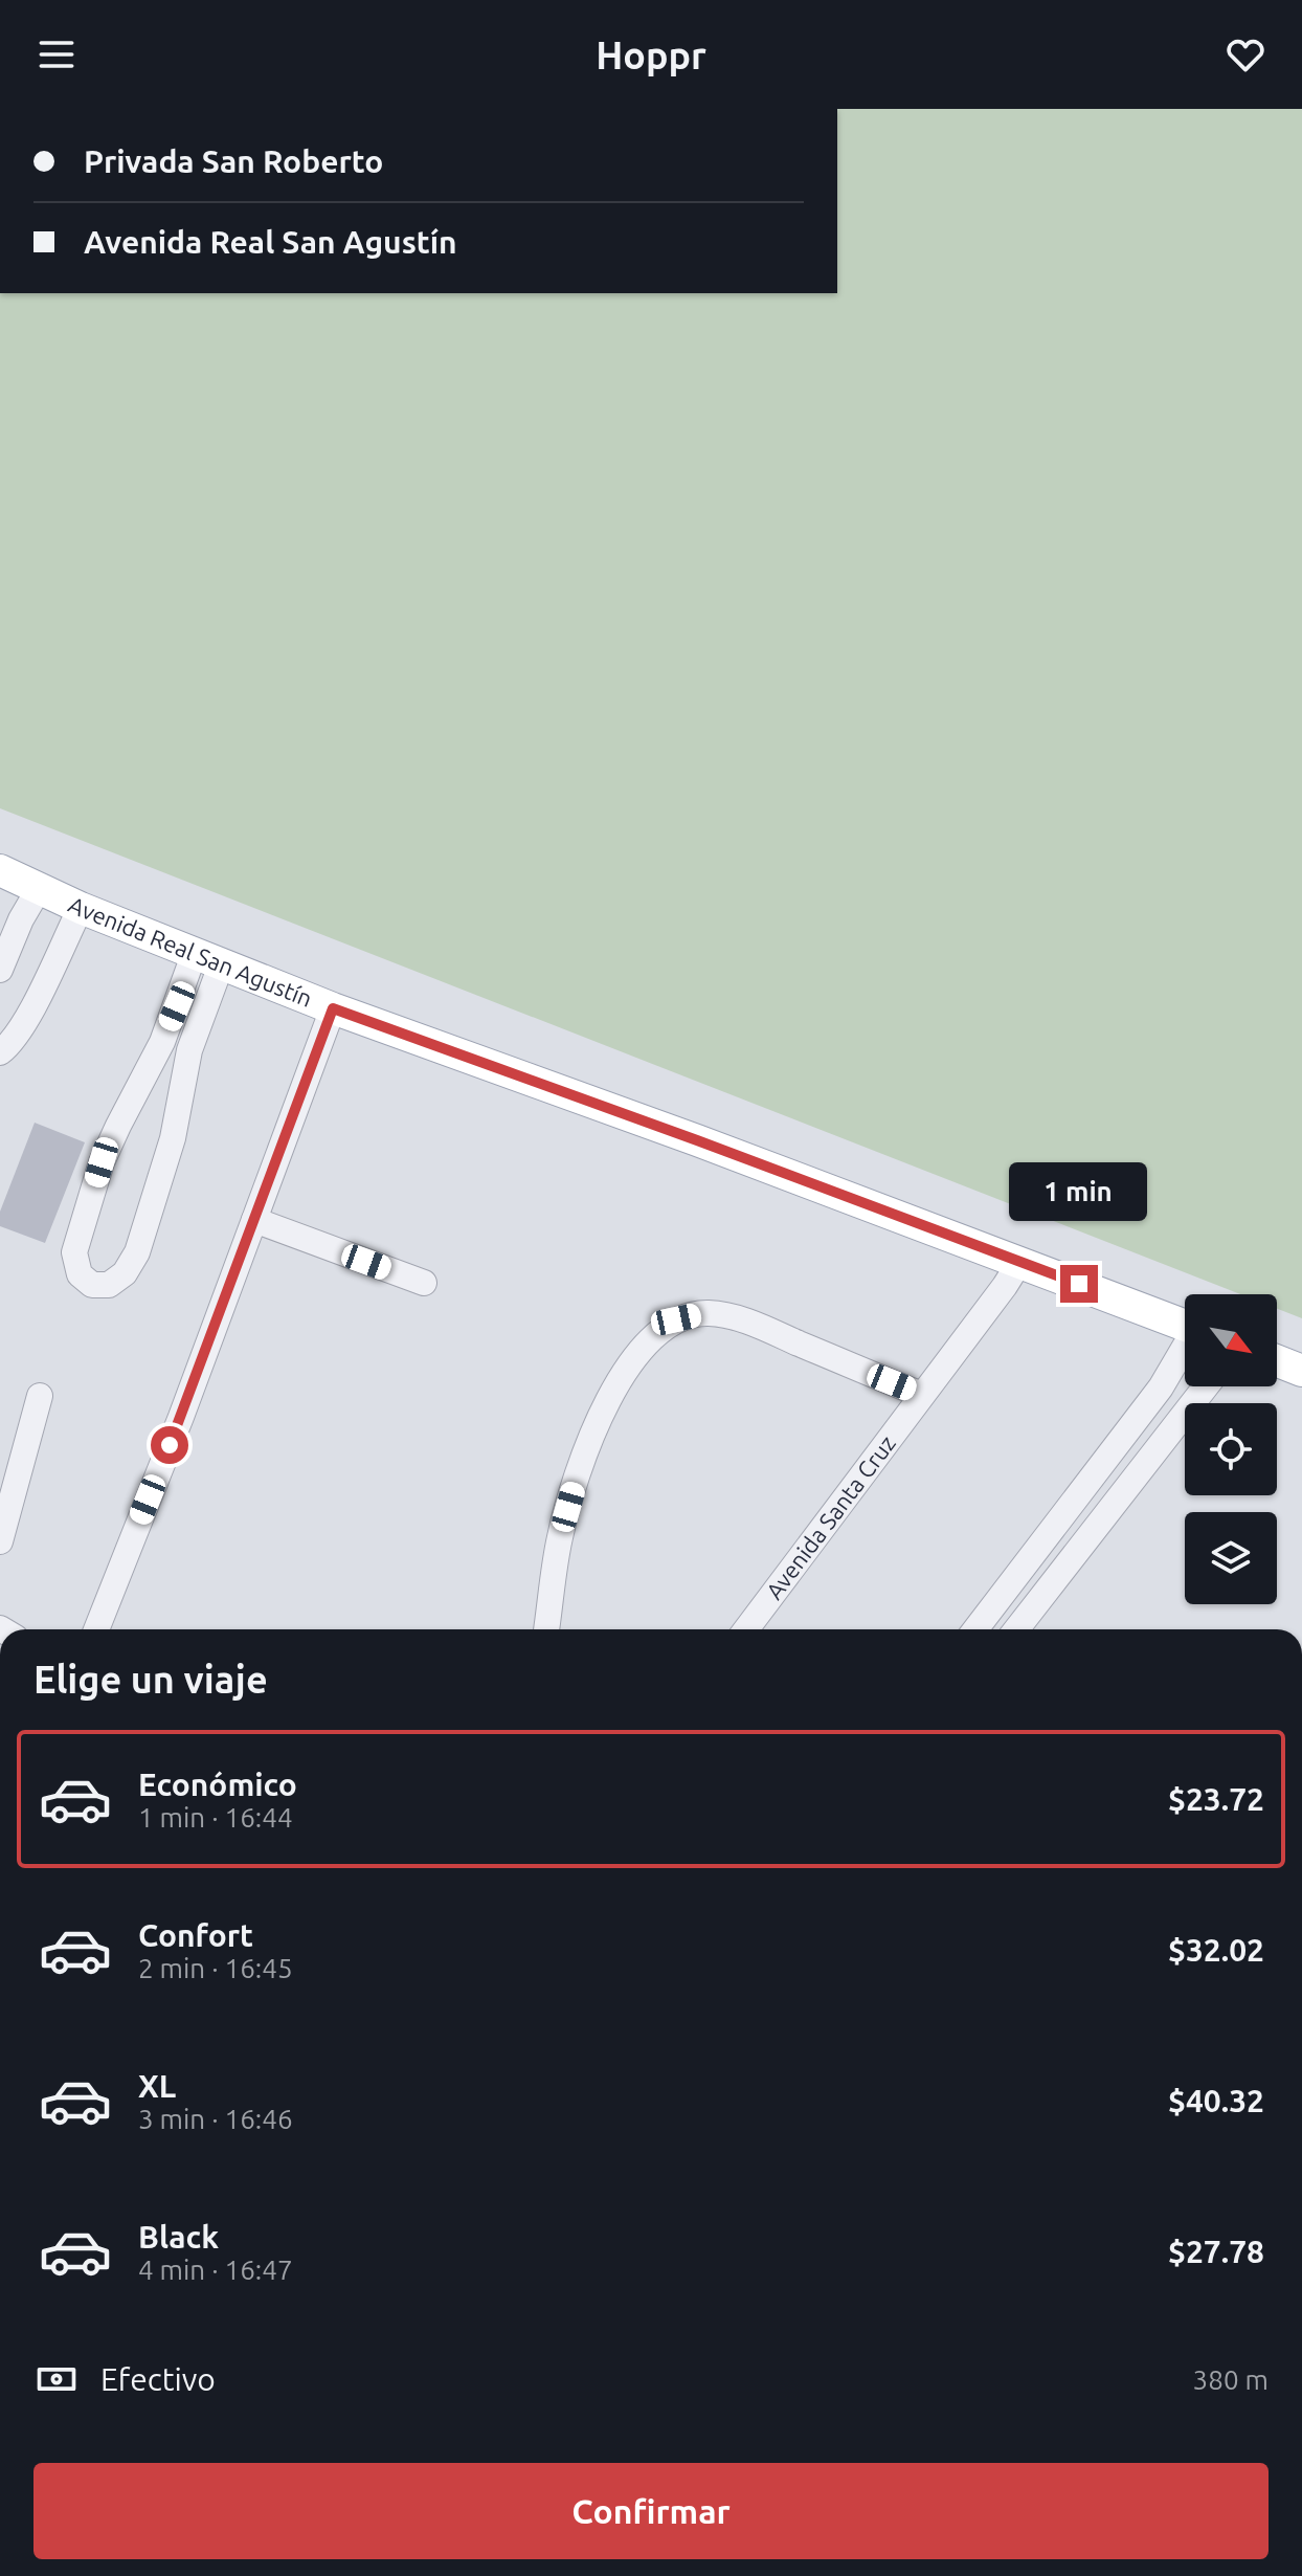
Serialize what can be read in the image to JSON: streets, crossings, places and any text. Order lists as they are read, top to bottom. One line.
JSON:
{"streets":{"main road":["Avenida Real San Agustín"],"street":["Avenida Santa Cruz"]},"crossings":[["Avenida Real San Agustín","Avenida Santa Cruz"]],"north":"bottom right","page":{"header":"Hoppr","banner":["Privada San Roberto","Avenida Real San Agustín"],"bubble":"1 min","heading":"Elige un viaje","list":[{"name":"Económico","note":"1 min · 16:44","value":"$23.72"},{"name":"Confort","note":"2 min · 16:45","value":"$32.02"},{"name":"XL","note":"3 min · 16:46","value":"$40.32"},{"name":"Black","note":"4 min · 16:47","value":"$27.78"}],"pay":["Efectivo","380 m"],"buttons":"Confirmar"}}
